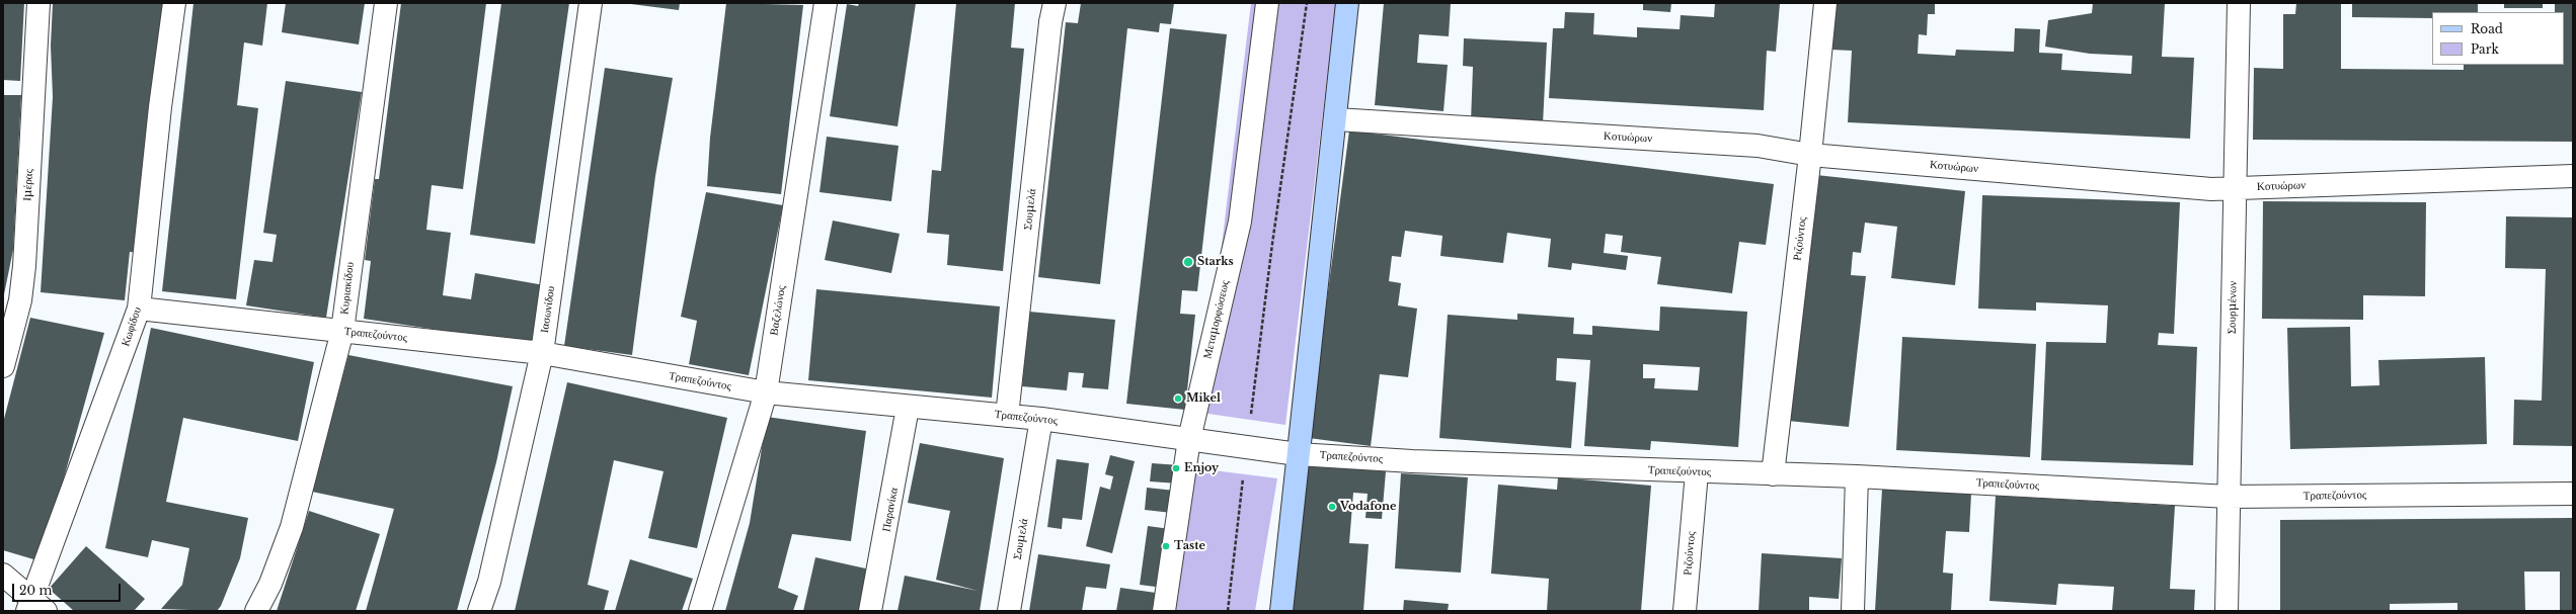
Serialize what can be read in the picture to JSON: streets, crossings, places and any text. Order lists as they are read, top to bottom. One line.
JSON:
{"streets":{"street":["Κοτυώρων","Ιμέρας","Σουμελά","Ριζούντος","Κυριακίδου","Σουρμένων","Ιασωνίδου","Βαζελώνος","Μεταμορφώσεως","Κωφίδου","Τραπεζούντος","Παρανίκα"]},"crossings":[["Κοτυώρων","Ριζούντος"],["Κοτυώρων","Σουρμένων"],["Σουμελά","Τραπεζούντος"],["Ριζούντος","Τραπεζούντος"],["Κυριακίδου","Τραπεζούντος"],["Σουρμένων","Τραπεζούντος"],["Ιασωνίδου","Τραπεζούντος"],["Βαζελώνος","Τραπεζούντος"],["Μεταμορφώσεως","Τραπεζούντος"],["Κωφίδου","Τραπεζούντος"],["Τραπεζούντος","Παρανίκα"]],"places":["Starks","Mikel","Enjoy","Vodafone","Taste"],"legend":["Road","Park"],"scale_bar":"20 m"}
